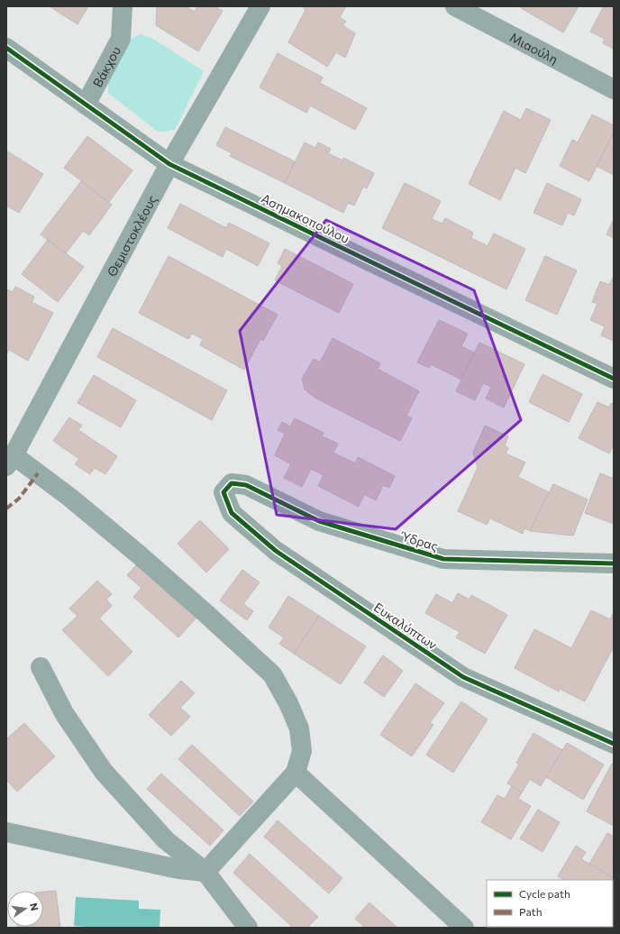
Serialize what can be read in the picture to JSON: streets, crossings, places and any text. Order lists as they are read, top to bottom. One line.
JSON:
{"streets":{"street":["Μιαούλη","Βάκχου","Ασημακοπούλου","Θεμιστοκλέους","Ύδρας","Ευκαλύπτων"]},"crossings":[["Βάκχου","Ασημακοπούλου"],["Ασημακοπούλου","Θεμιστοκλέους"],["Ύδρας","Ευκαλύπτων"]],"legend":["Cycle path","Path"],"north":"right"}
